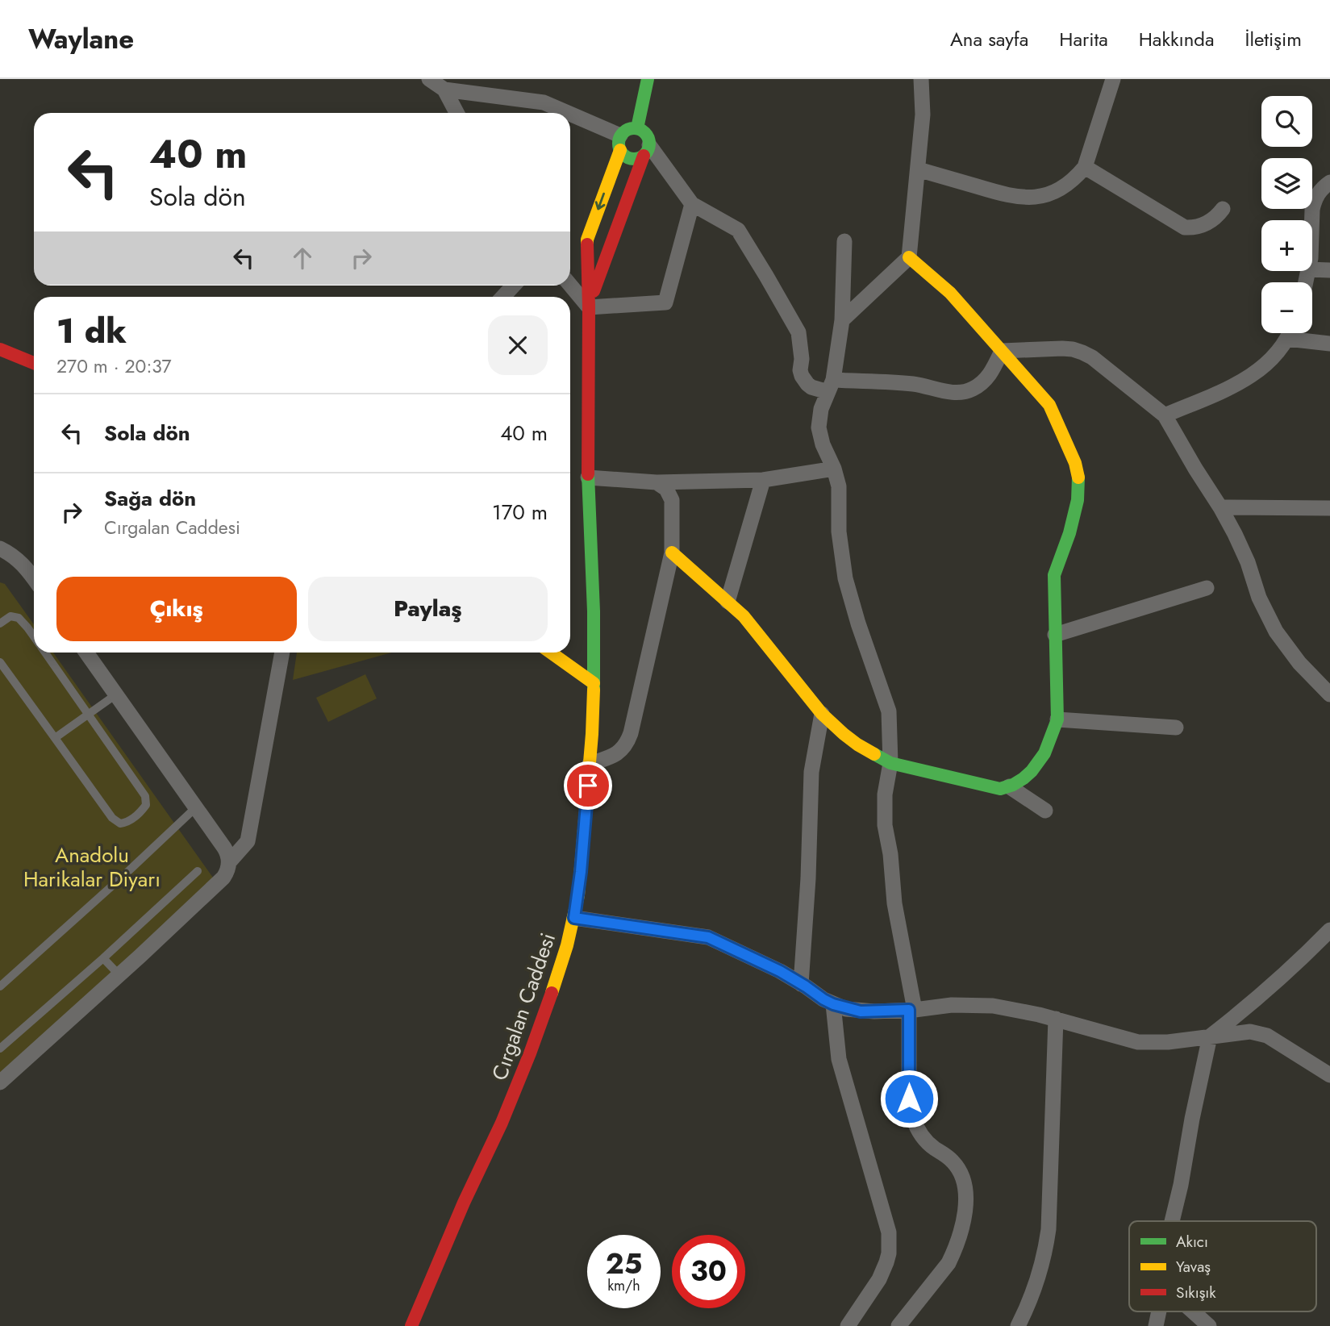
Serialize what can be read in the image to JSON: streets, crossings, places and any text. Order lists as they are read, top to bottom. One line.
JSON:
{"streets":{"street":["Cırgalan Caddesi"]},"parks":["Anadolu Harikalar Diyarı"],"legend":["Akıcı","Yavaş","Sıkışık"],"page":{"header":"Waylane","nav":["Ana sayfa","Harita","Hakkında","İletişim"],"map_buttons":["+","−"],"turn":["40 m","Sola dön"],"heading":["1 dk","270 m · 20:37"],"list":[{"name":"Sola dön","value":"40 m"},{"name":"Sağa dön","note":"Cırgalan Caddesi","value":"170 m"}],"buttons":["Çıkış","Paylaş"],"speed":"25 km/h","limit":"30"}}
